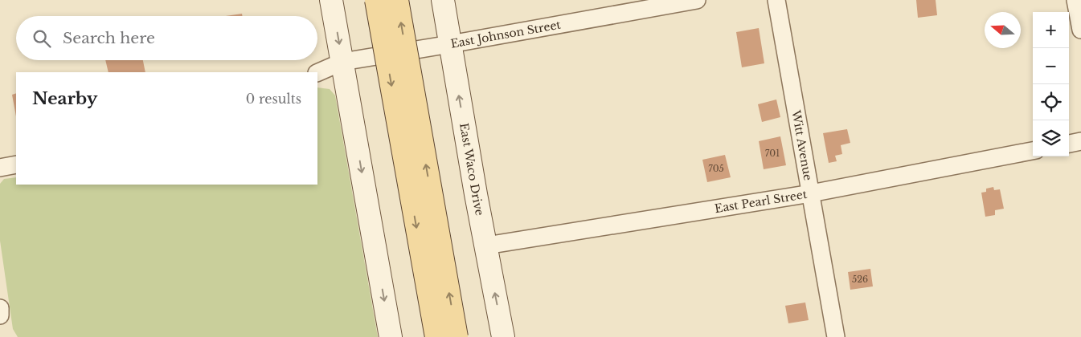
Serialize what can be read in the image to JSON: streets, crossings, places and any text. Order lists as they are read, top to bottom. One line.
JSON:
{"streets":{"main road":["East Waco Drive"],"street":["East Johnson Street","Witt Avenue","East Pearl Street"]},"crossings":[["East Johnson Street","East Waco Drive"],["Witt Avenue","East Pearl Street"],["East Waco Drive","East Pearl Street"]],"house_numbers":["701","705","526"],"north":"left","page":{"map_buttons":["+","−"],"search":"Search here","heading":["Nearby","0 results"]}}
